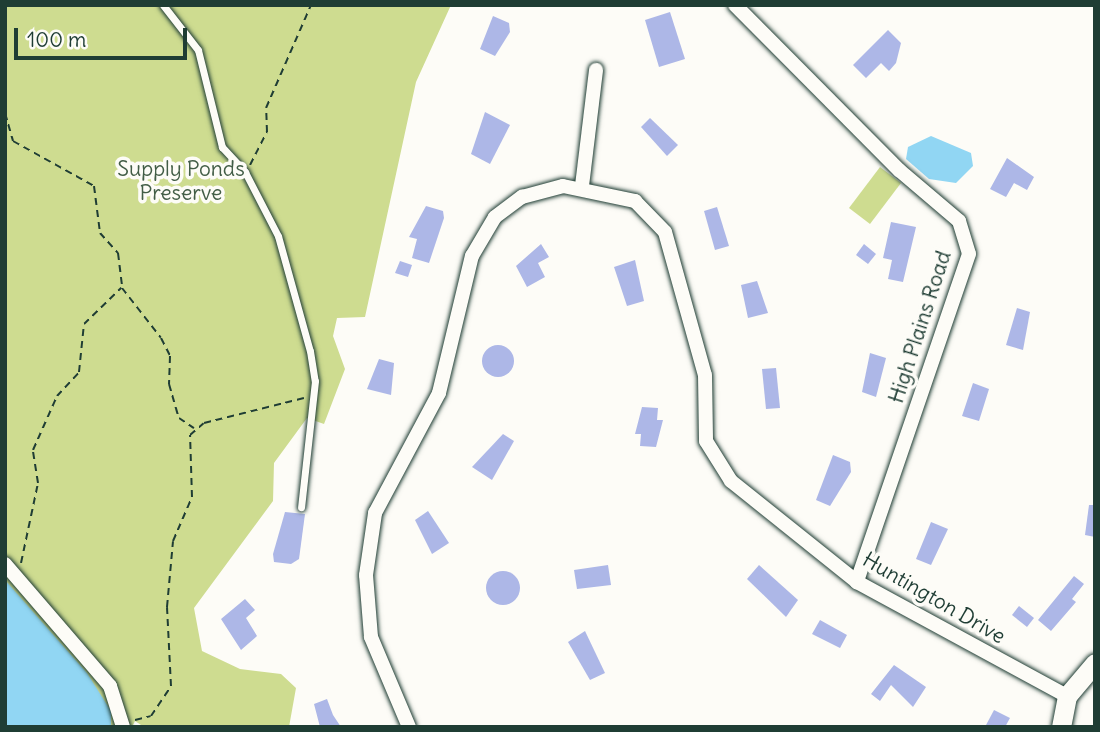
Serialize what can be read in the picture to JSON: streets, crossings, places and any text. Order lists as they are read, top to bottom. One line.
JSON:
{"streets":{"street":["High Plains Road","Huntington Drive"]},"crossings":[["High Plains Road","Huntington Drive"]],"parks":["Supply Ponds Preserve"],"scale_bar":"100 m"}
